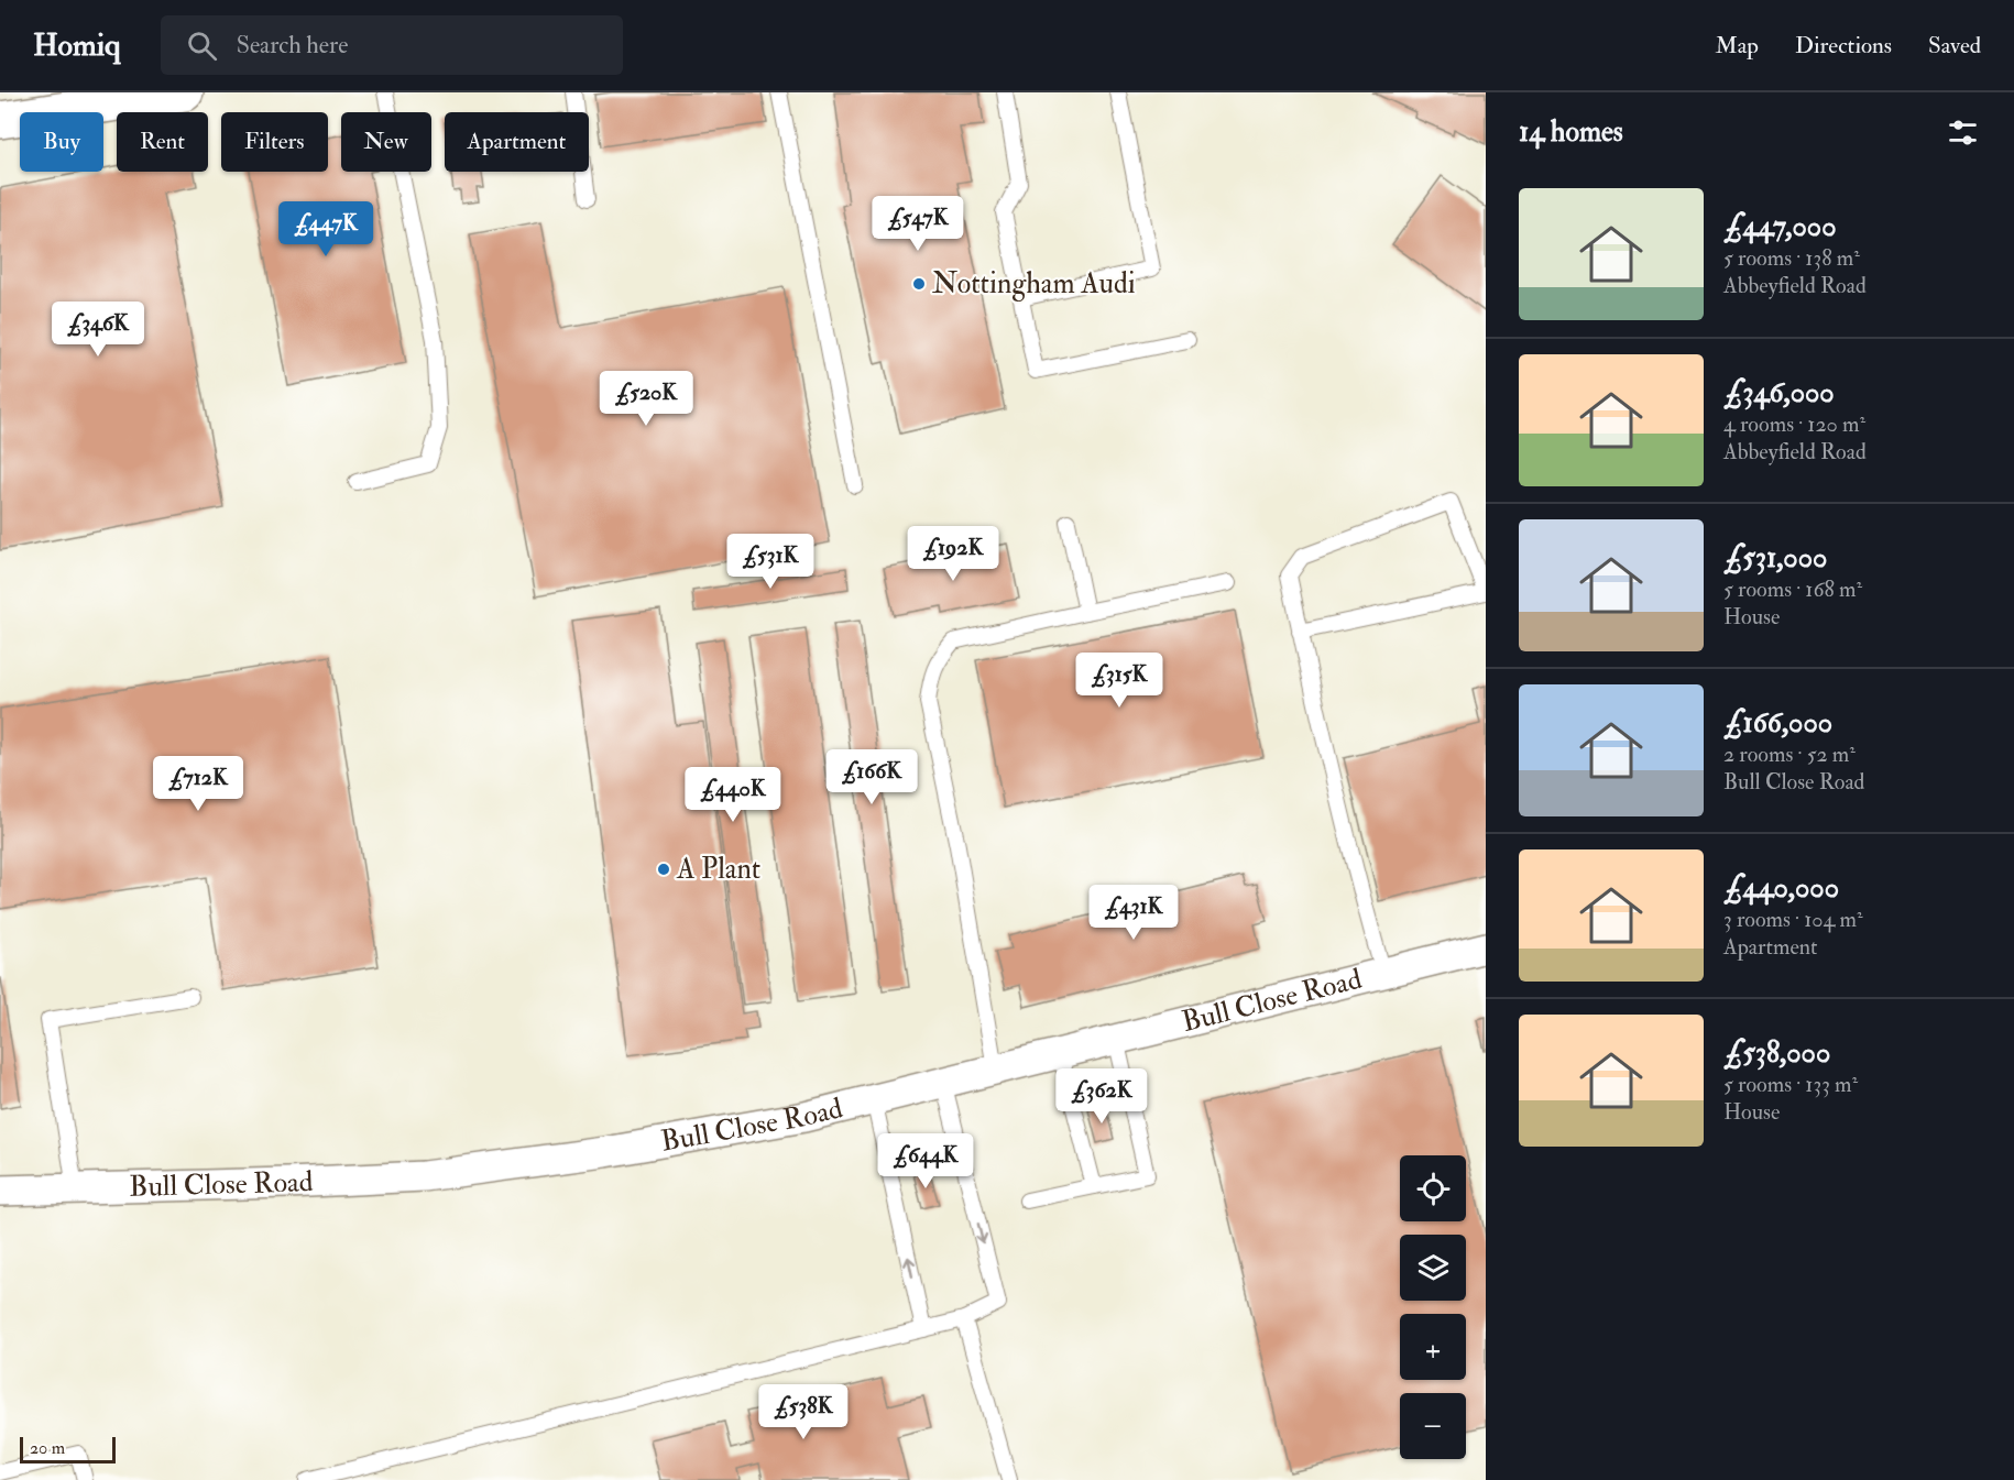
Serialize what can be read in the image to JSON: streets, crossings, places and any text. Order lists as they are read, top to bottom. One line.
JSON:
{"streets":{"street":["Bull Close Road"]},"places":["Nottingham Audi","A Plant"],"scale_bar":"20 m","page":{"header":"Homiq","search":"Search here","nav":["Map","Directions","Saved"],"heading":"14 homes","chip":["Buy","Rent","Filters","New","Apartment"],"list":[{"name":"£447,000","note":"5 rooms · 138 m² · Abbeyfield Road"},{"name":"£346,000","note":"4 rooms · 120 m² · Abbeyfield Road"},{"name":"£531,000","note":"5 rooms · 168 m² · House"},{"name":"£166,000","note":"2 rooms · 52 m² · Bull Close Road"},{"name":"£440,000","note":"3 rooms · 104 m² · Apartment"},{"name":"£538,000","note":"5 rooms · 133 m² · House"}],"price":["£547K","£447K","£346K","£520K","£192K","£531K","£315K","£166K","£712K","£440K","£431K","£362K","£644K","£538K"],"map_buttons":["+","−"],"scale":"20 m"}}
